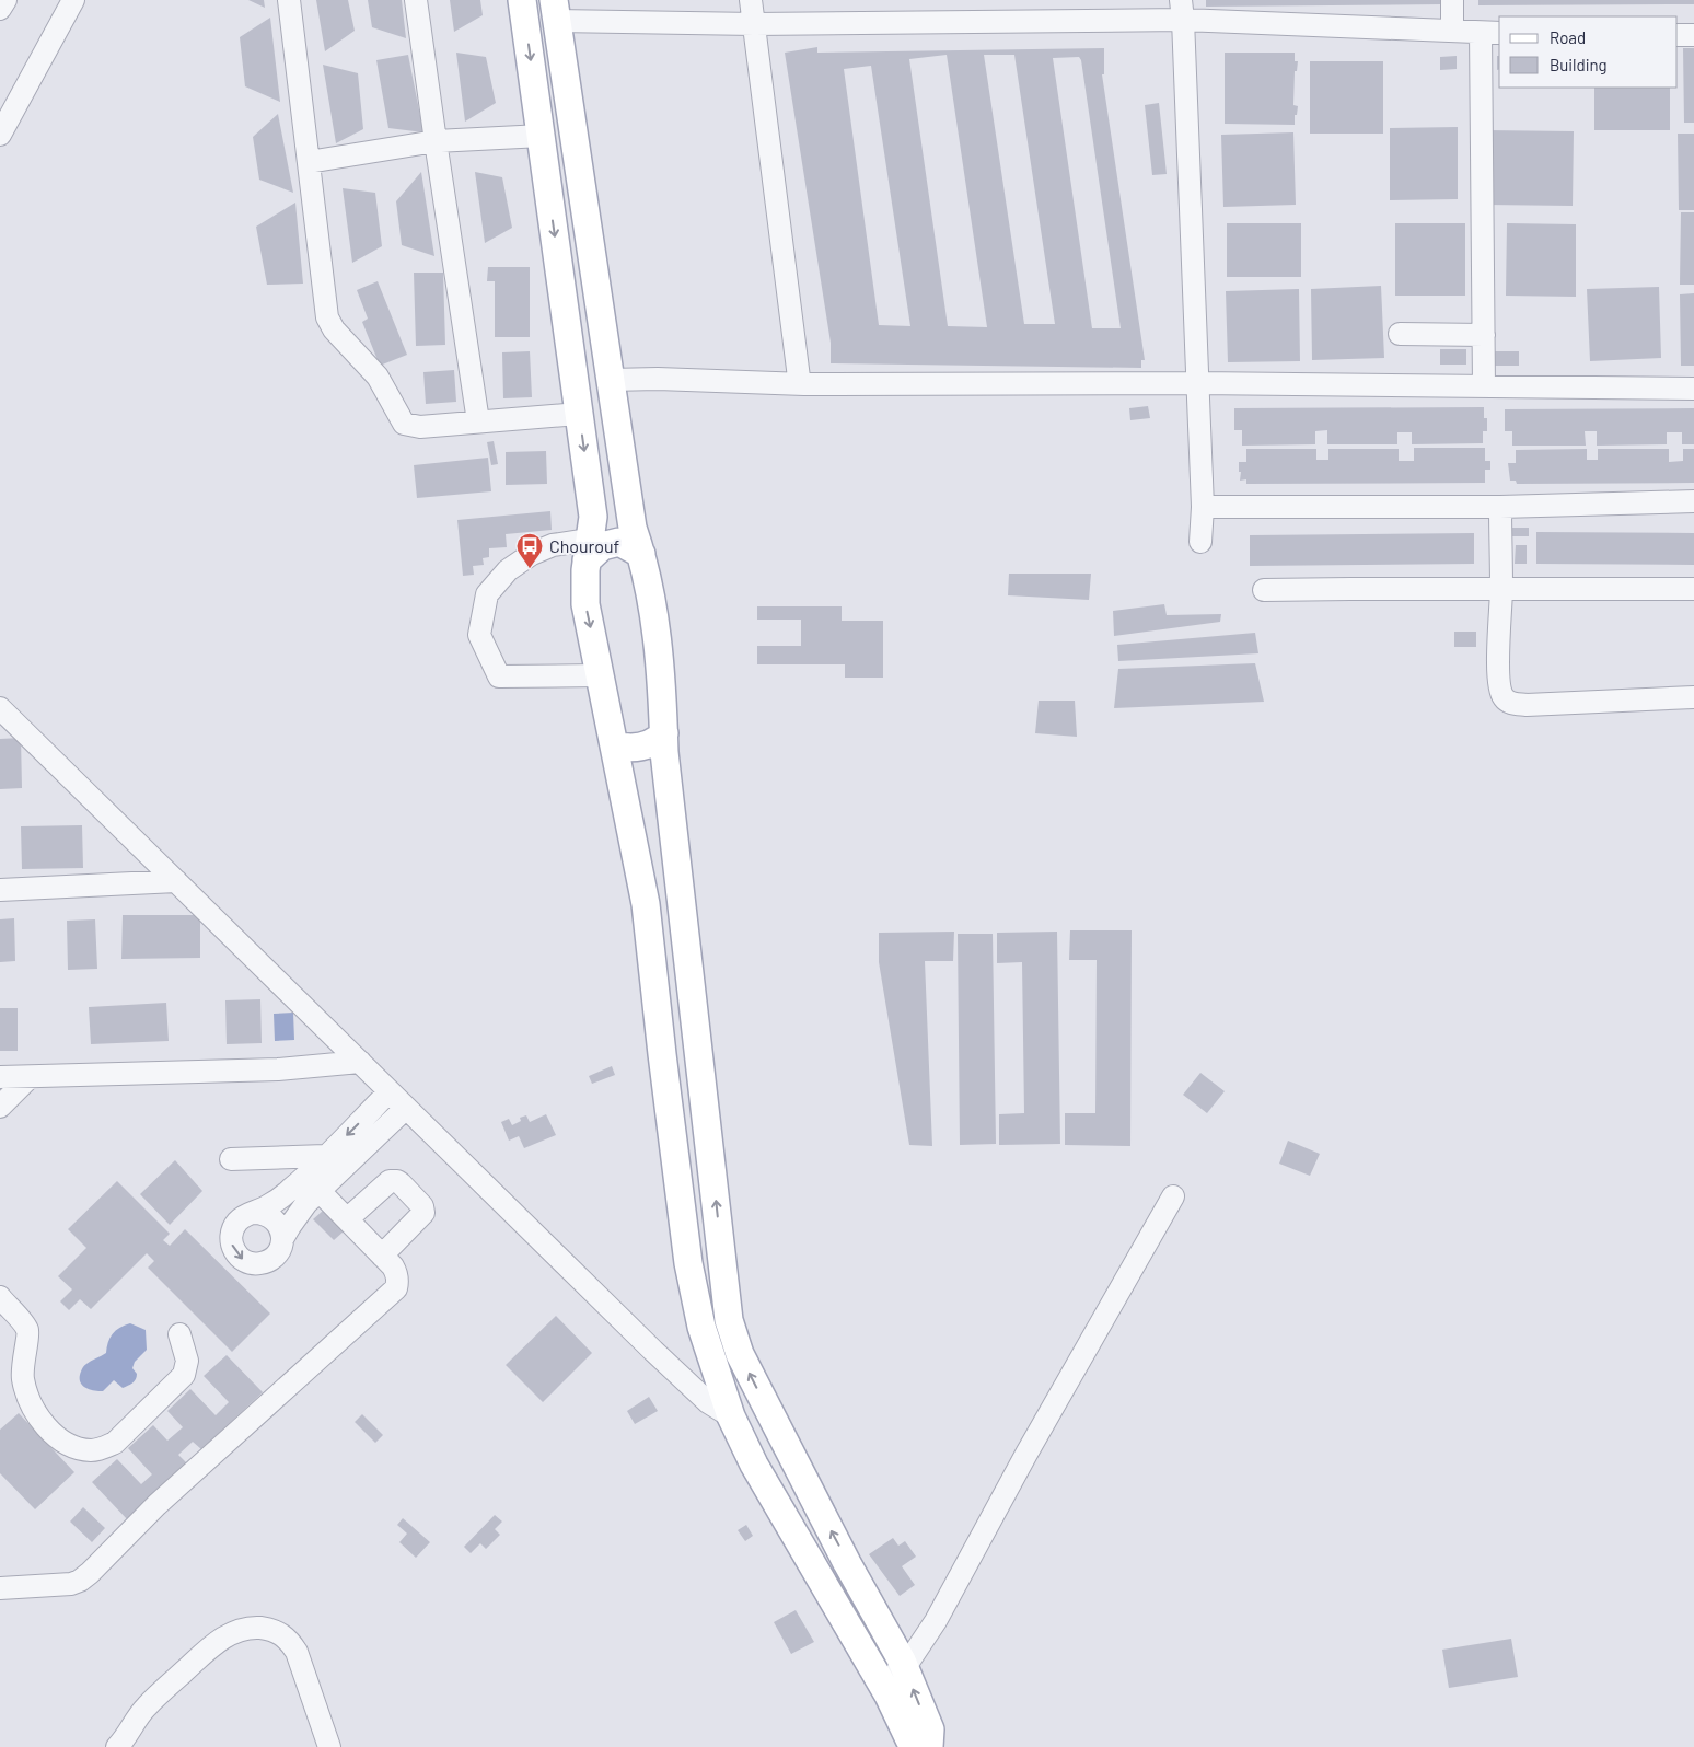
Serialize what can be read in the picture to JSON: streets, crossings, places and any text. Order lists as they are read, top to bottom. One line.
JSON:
{"places":{"bus stop":["Chourouf"]},"legend":["Road","Building"]}
